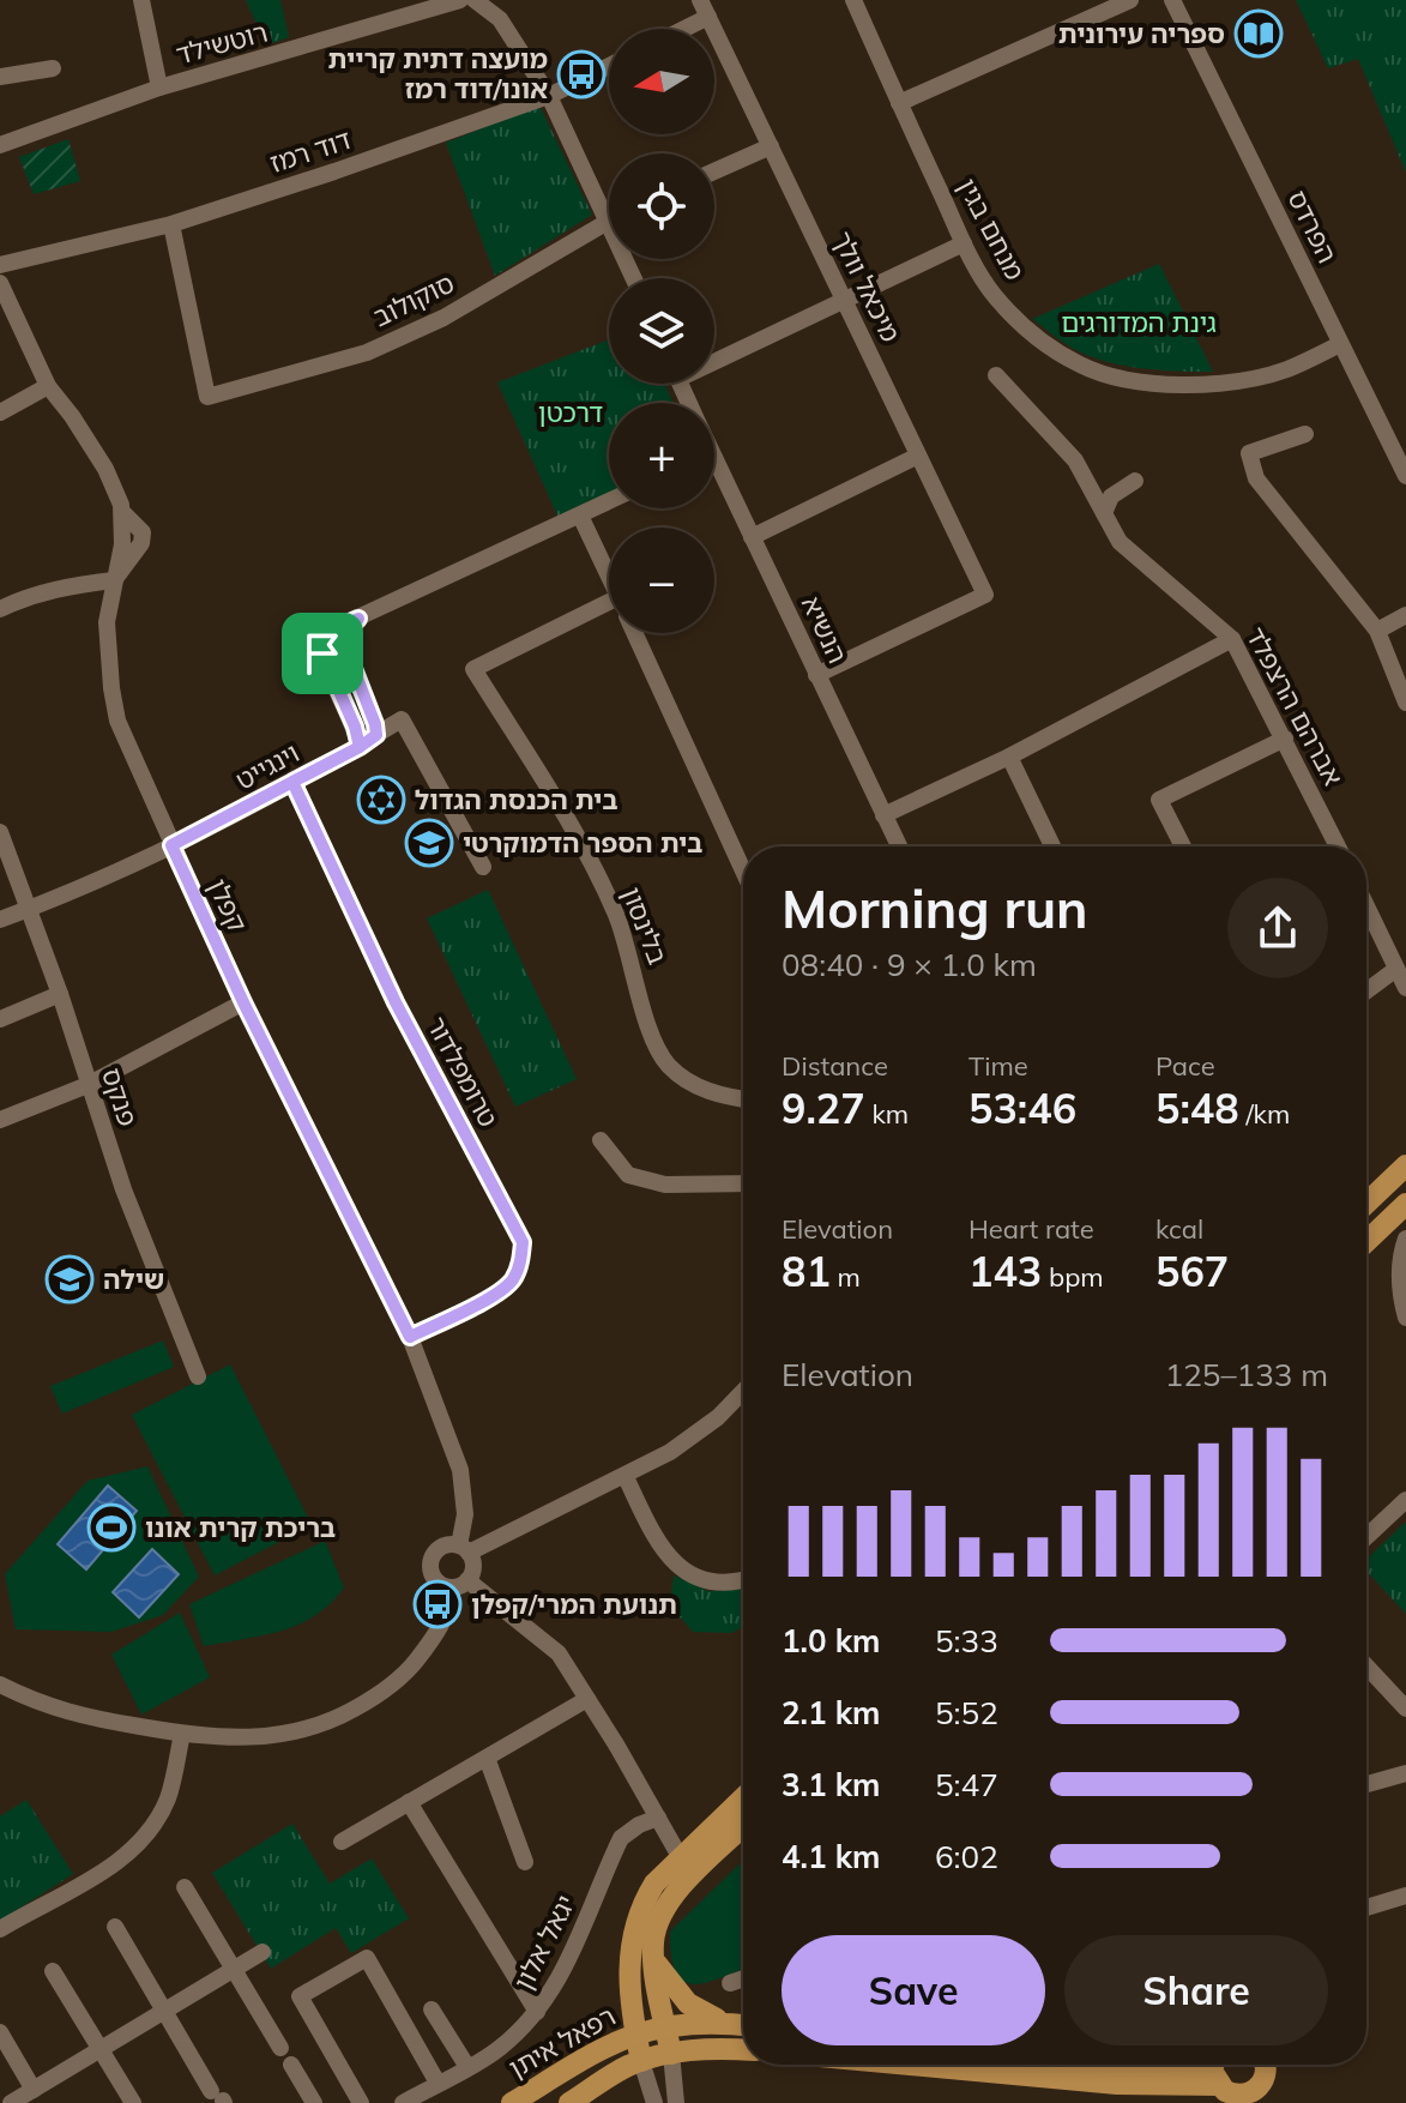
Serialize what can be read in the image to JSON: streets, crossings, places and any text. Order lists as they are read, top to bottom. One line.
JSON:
{"streets":{"main road":["רפאל איתן"],"street":["רוטשילד","דוד רמז","הפרדס","מנחם בגין","מיכאל וולך","סוקולוב","הנשיא","אברהם הרצפלד","וינגייט","קפלן","בלינסון","טרומפלדור","פנקס","יגאל אלון"]},"crossings":[["דוד רמז","סוקולוב"],["הפרדס","מנחם בגין"],["מיכאל וולך","הנשיא"],["וינגייט","קפלן"],["וינגייט","טרומפלדור"],["וינגייט","פנקס"],["קפלן","טרומפלדור"]],"parks":["גינת המדורגים","דרכטן"],"places":{"library":["ספריה עירונית"],"bus stop":["מועצה דתית קריית אונו/דוד רמז","תנועת המרי/קפלן"],"synagogue":["בית הכנסת הגדול"],"school or university":["בית הספר הדמוקרטי","שילה"],"sports":["בריכת קרית אונו"]},"north":"left","page":{"map_buttons":["+","−"],"heading":["Morning run","08:40 · 9 × 1.0 km"],"stats":[["Distance","9.27 km"],["Time","53:46"],["Pace","5:48 /km"],["Elevation","81 m"],["Heart rate","143 bpm"],["kcal","567"]],"chart":["Elevation","125–133 m"],"list":[{"name":"1.0 km","note":"5:33"},{"name":"2.1 km","note":"5:52"},{"name":"3.1 km","note":"5:47"},{"name":"4.1 km","note":"6:02"}],"buttons":["Save","Share"]}}
